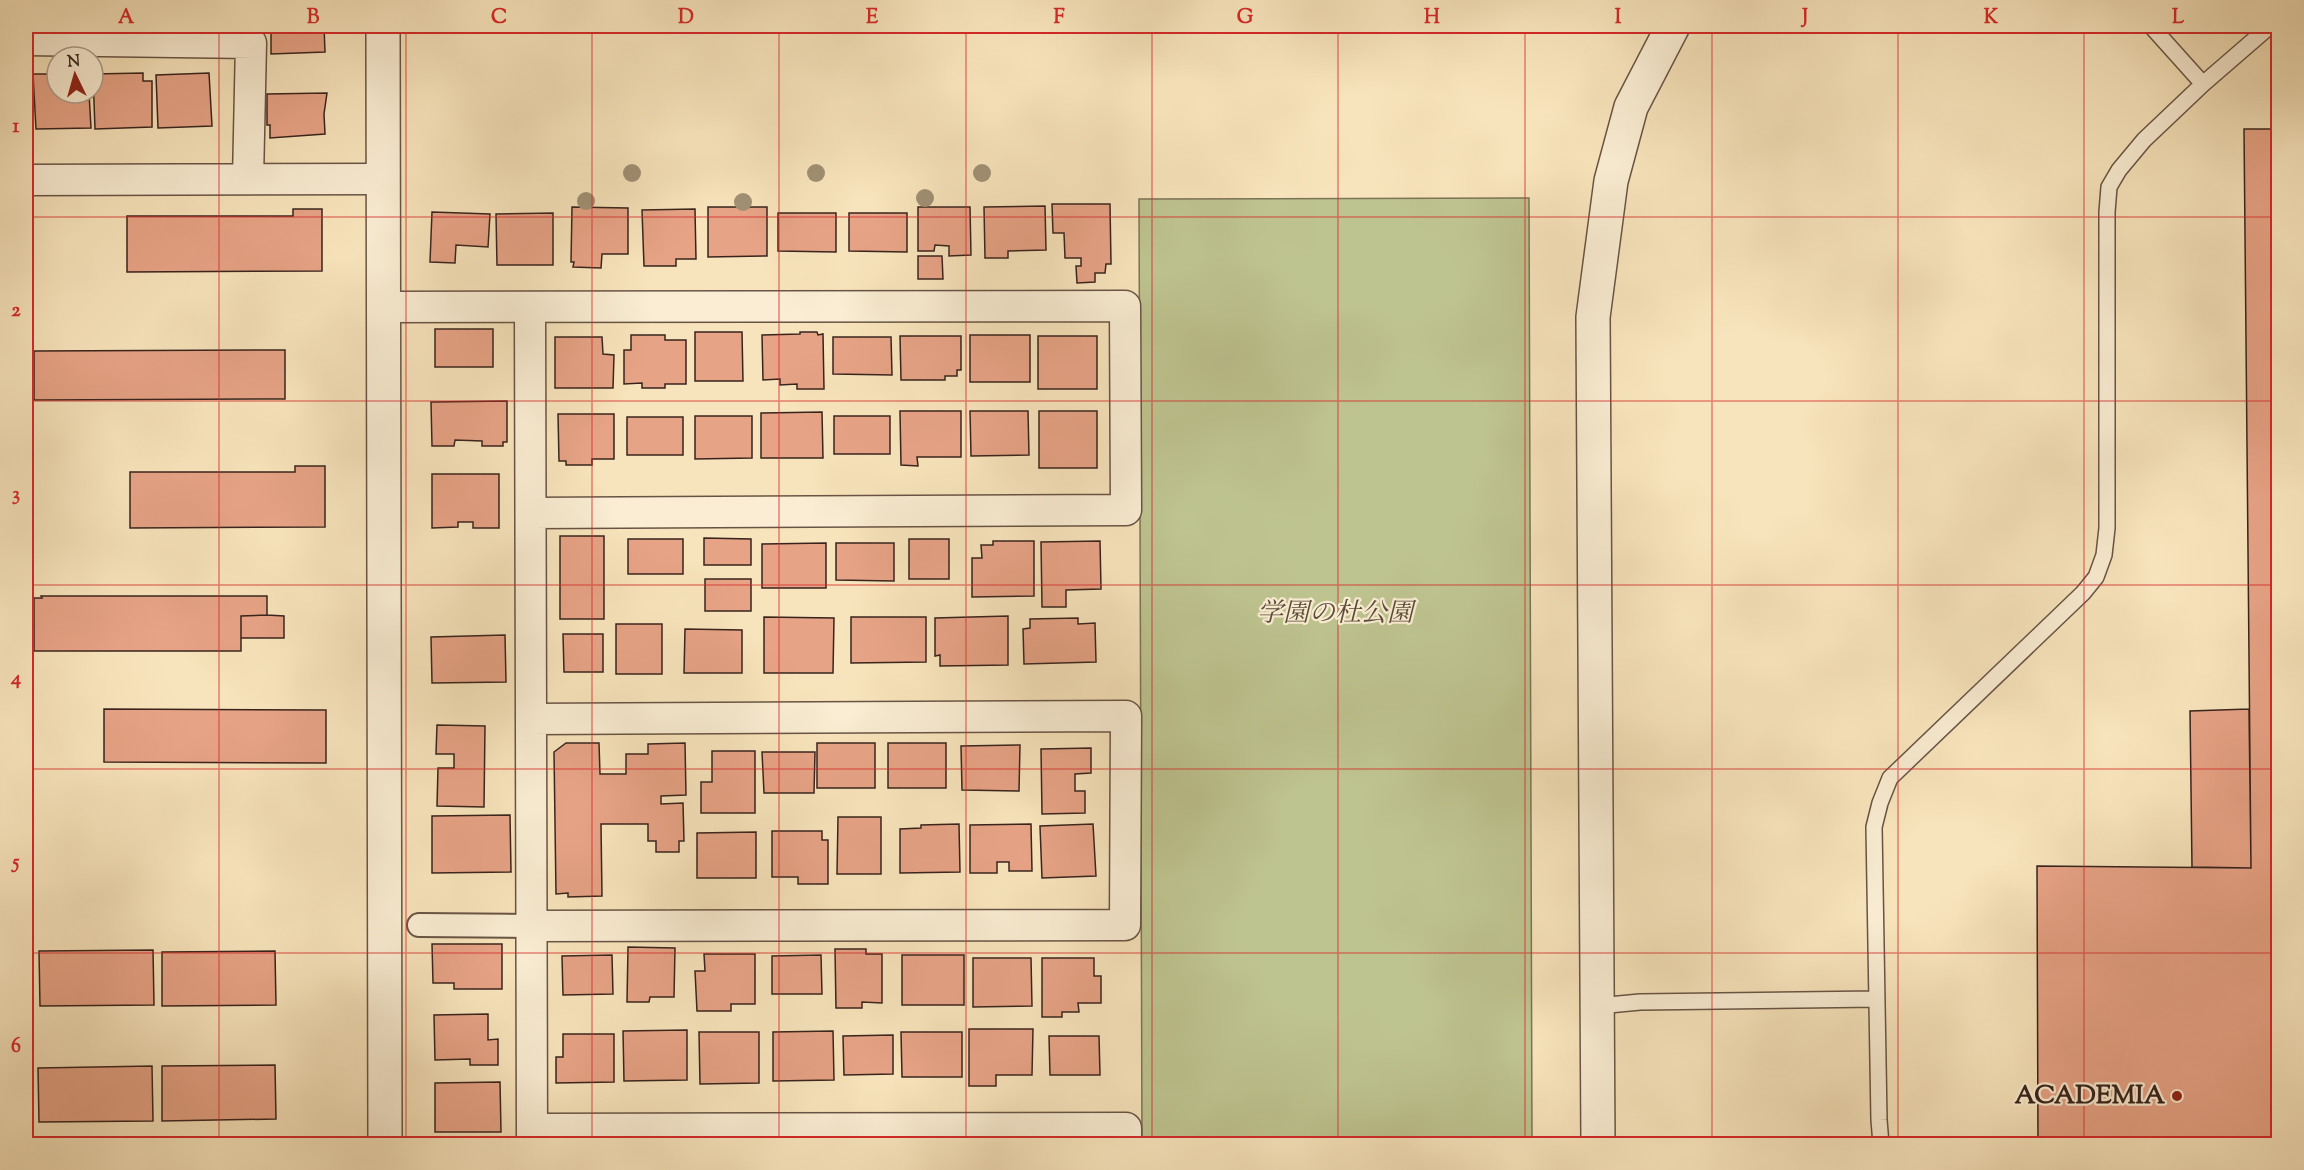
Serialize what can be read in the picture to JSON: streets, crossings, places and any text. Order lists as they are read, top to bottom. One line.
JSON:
{"parks":["学園の杜公園"],"places":["ACADEMIA"],"north":"top","grid":{"columns":["A","B","C","D","E","F","G","H","I","J","K","L"],"rows":["1","2","3","4","5","6"]}}
